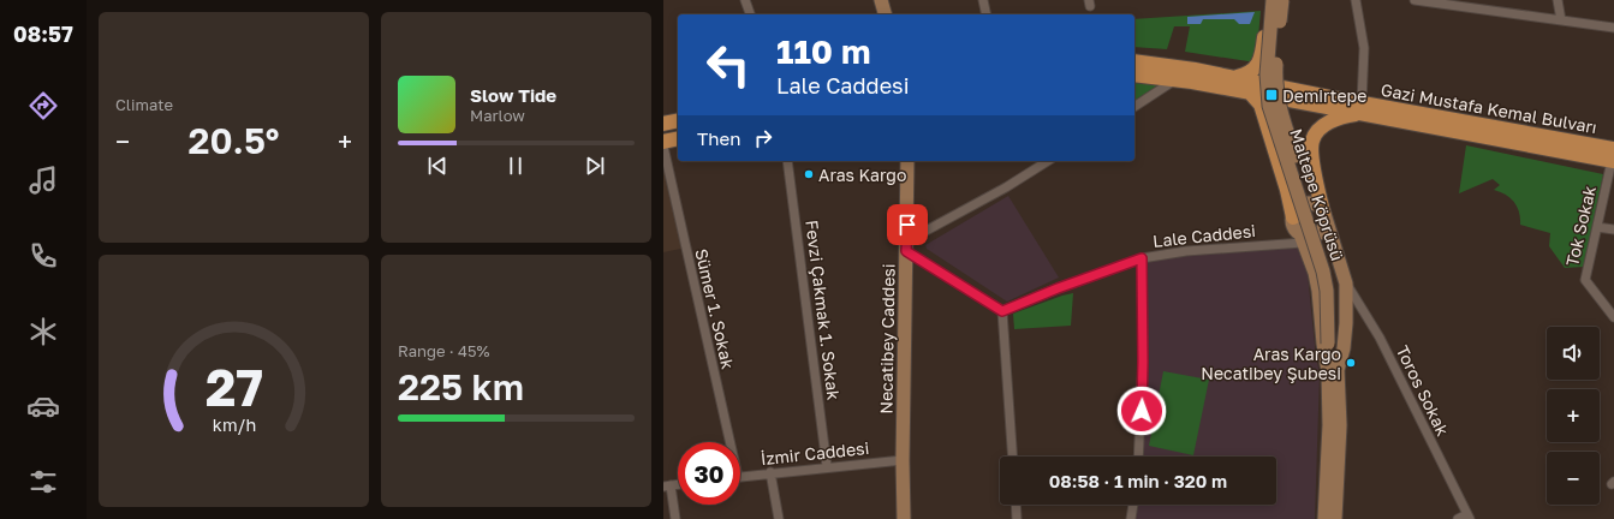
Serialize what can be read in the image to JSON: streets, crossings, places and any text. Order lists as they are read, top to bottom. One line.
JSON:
{"streets":{"main road":["Gazi Mustafa Kemal Bulvarı","Maltepe Köprüsü","Necatibey Caddesi"],"street":["Tok Sokak","Lale Caddesi","Sümer 1. Sokak","Fevzi Çakmak 1. Sokak","Toros Sokak","İzmir Caddesi"]},"crossings":[["Gazi Mustafa Kemal Bulvarı","Tok Sokak"],["Fevzi Çakmak 1. Sokak","İzmir Caddesi"],["Necatibey Caddesi","İzmir Caddesi"]],"places":{"transit":["Demirtepe"],"other":["Aras Kargo","Aras Kargo Necatibey Şubesi"]},"page":{"tabs":"08:57","tile":["Climate",["Range · 45%","225 km"]],"turn":["110 m","Lale Caddesi"],"song":["Slow Tide","Marlow"],"then":"Then","heat":["−","20.5°","+"],"map_buttons":["+","−"],"limit":"30","trip":"08:58 · 1 min · 320 m","gauge":["27","km/h"]}}
